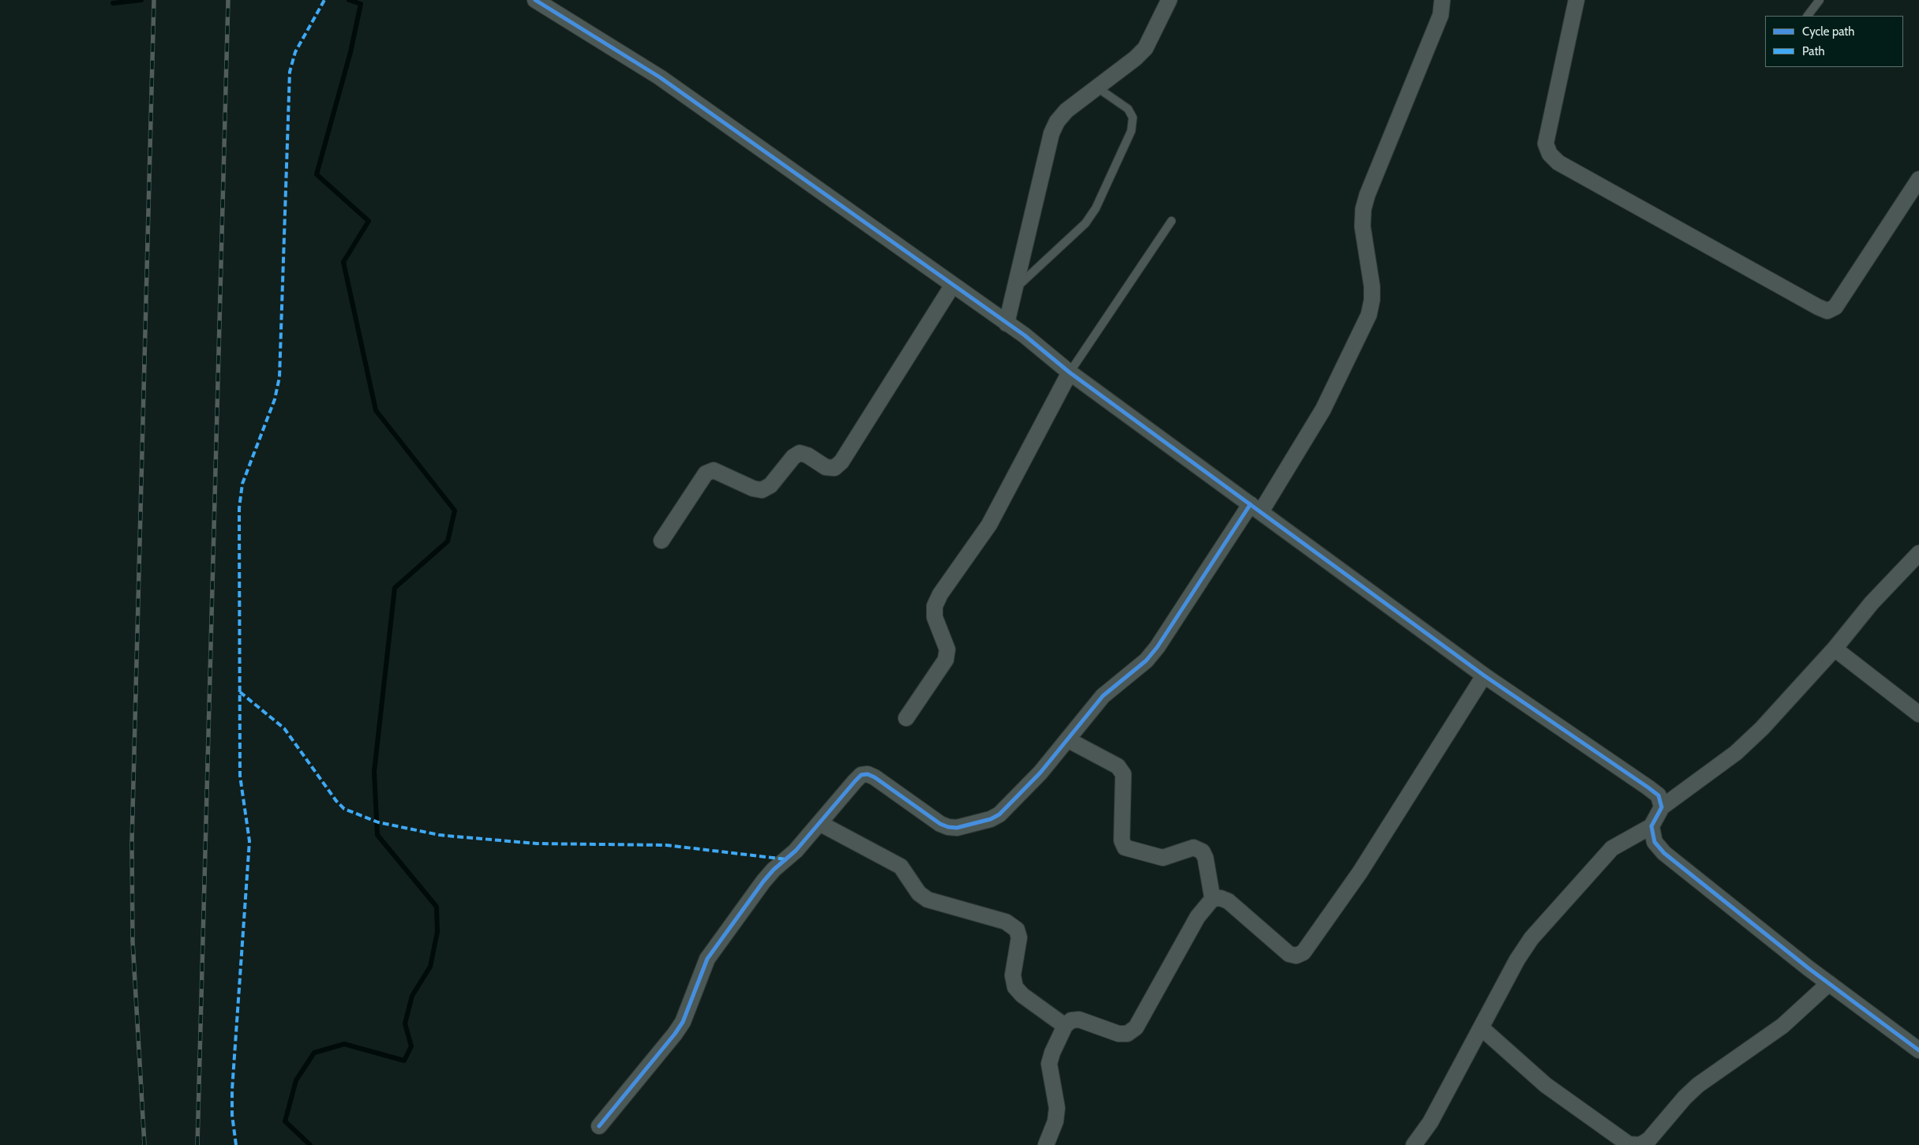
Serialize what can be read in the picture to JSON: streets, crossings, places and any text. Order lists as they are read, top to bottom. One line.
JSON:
{"legend":["Cycle path","Path"]}
